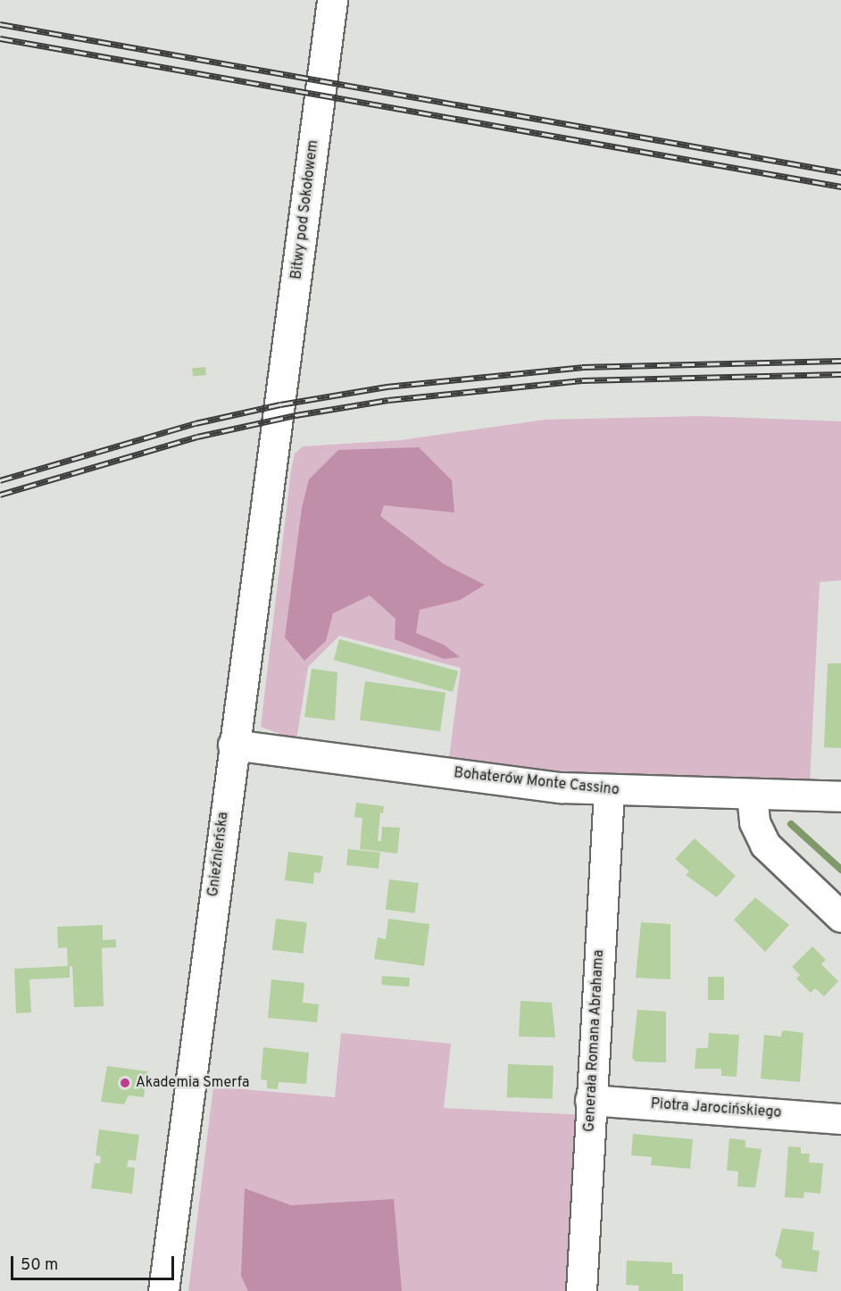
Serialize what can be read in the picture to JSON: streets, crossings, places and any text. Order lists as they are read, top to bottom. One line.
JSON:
{"streets":{"street":["Bitwy pod Sokołowem","Bohaterów Monte Cassino","Gnieźnieńska","Generała Romana Abrahama","Piotra Jarocińskiego"]},"crossings":[["Bitwy pod Sokołowem","Gnieźnieńska"],["Bohaterów Monte Cassino","Gnieźnieńska"],["Bohaterów Monte Cassino","Generała Romana Abrahama"],["Generała Romana Abrahama","Piotra Jarocińskiego"]],"places":["Akademia Smerfa"],"scale_bar":"50 m"}
